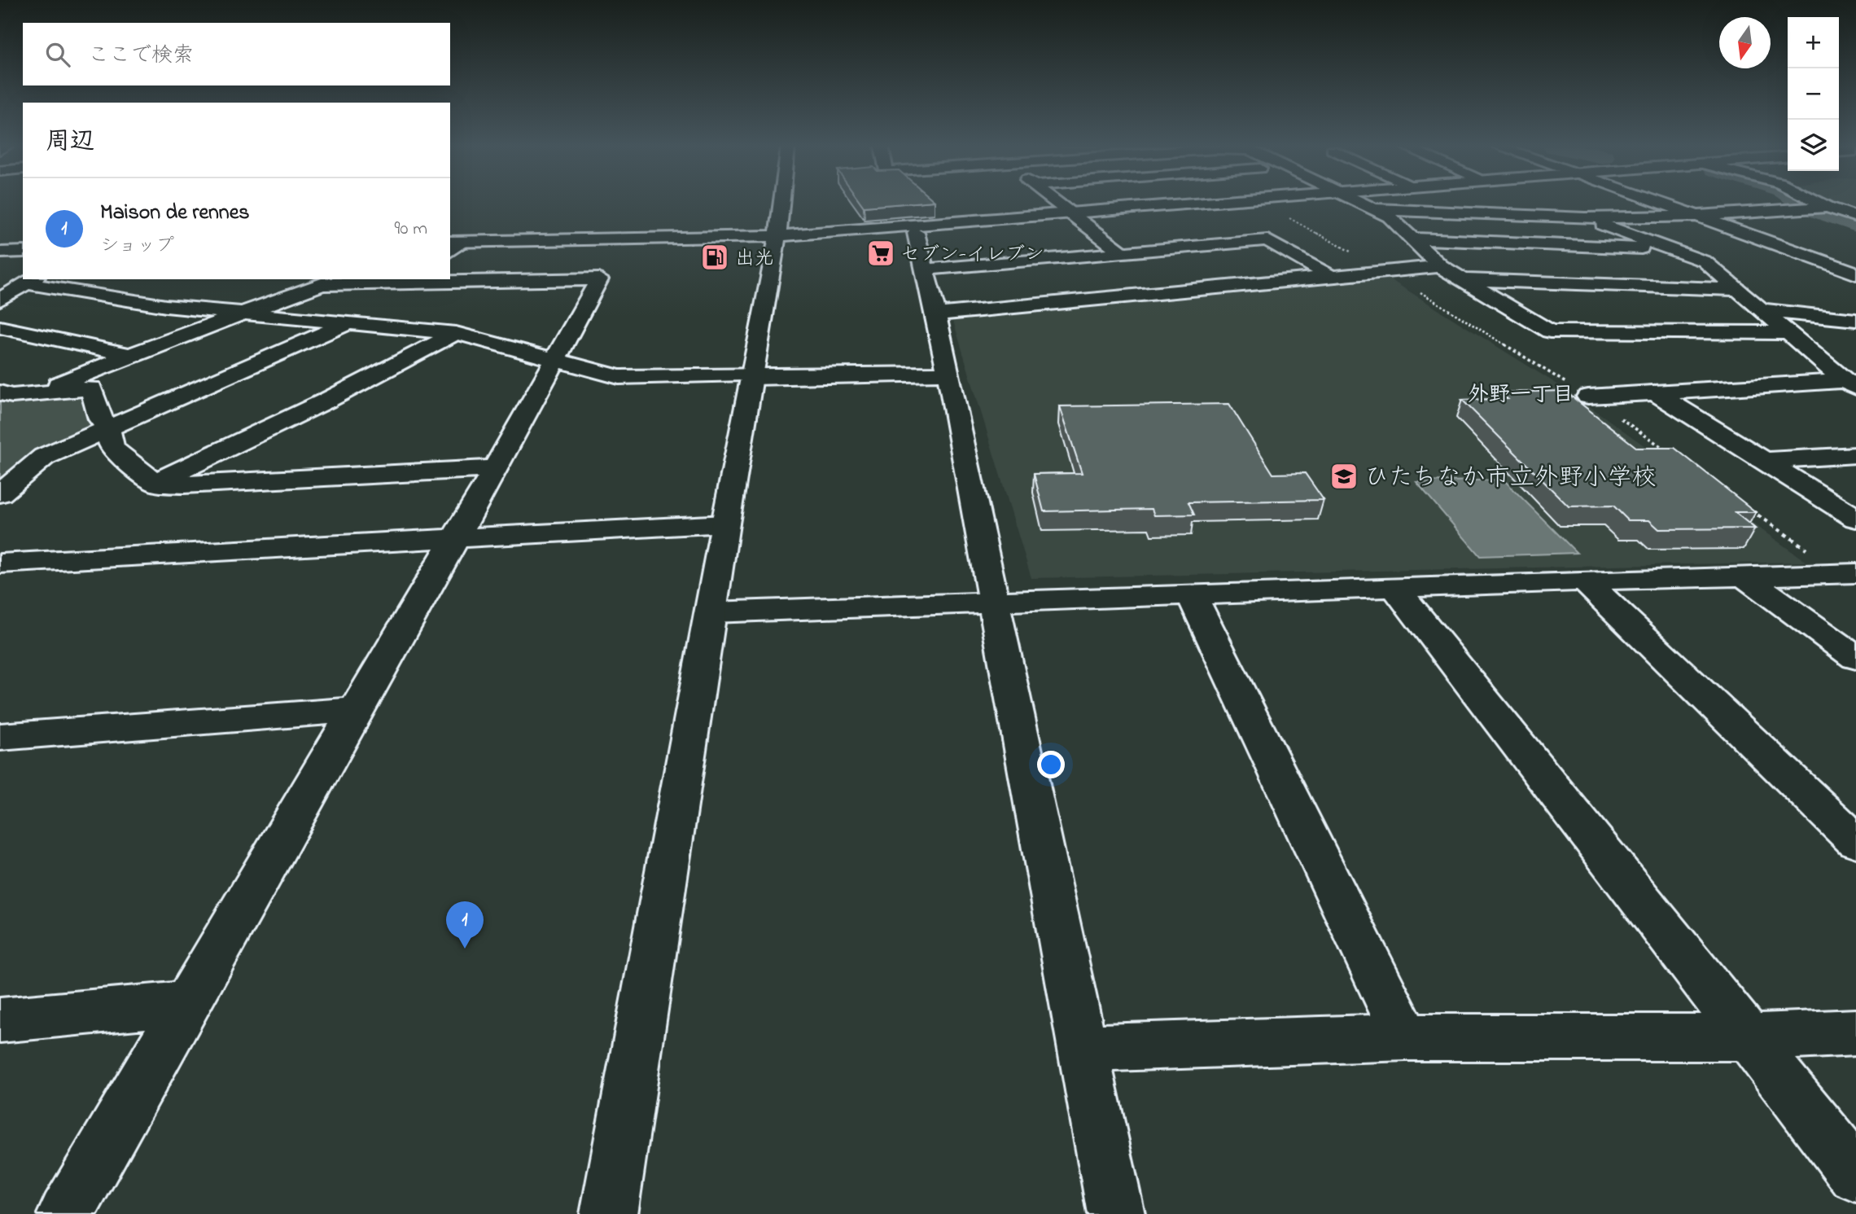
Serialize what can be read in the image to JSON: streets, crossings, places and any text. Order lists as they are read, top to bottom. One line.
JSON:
{"districts":["外野一丁目"],"places":{"supermarket":["セブン-イレブン"],"fuel station":["出光"],"school or university":["ひたちなか市立外野小学校"]},"north":"bottom","page":{"map_buttons":["+","−"],"search":"ここで検索","heading":"周辺","list":[{"mark":"1","name":"Maison de rennes","note":"ショップ","value":"90 m"}],"pins":"1"}}
